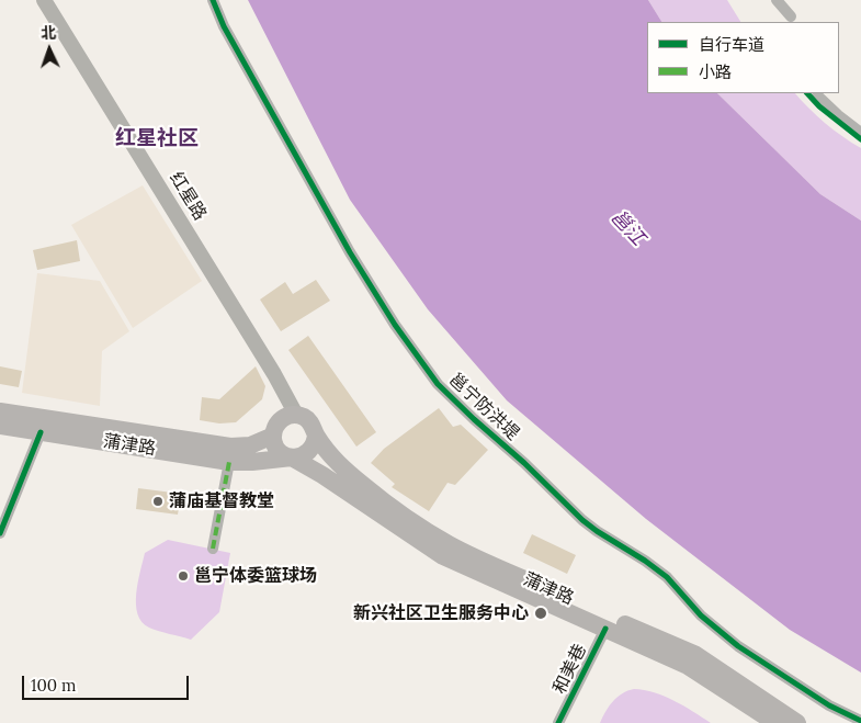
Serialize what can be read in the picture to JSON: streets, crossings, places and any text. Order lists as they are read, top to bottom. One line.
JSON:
{"streets":{"main road":["红星路","蒲津路"],"street":["邕宁防洪堤","和美巷"]},"crossings":[["红星路","蒲津路"],["蒲津路","和美巷"]],"districts":["红星社区"],"water":["邕江"],"places":["蒲庙基督教堂","邕宁体委篮球场","新兴社区卫生服务中心"],"legend":["自行车道","小路"],"scale_bar":"100 m","north":"top"}
